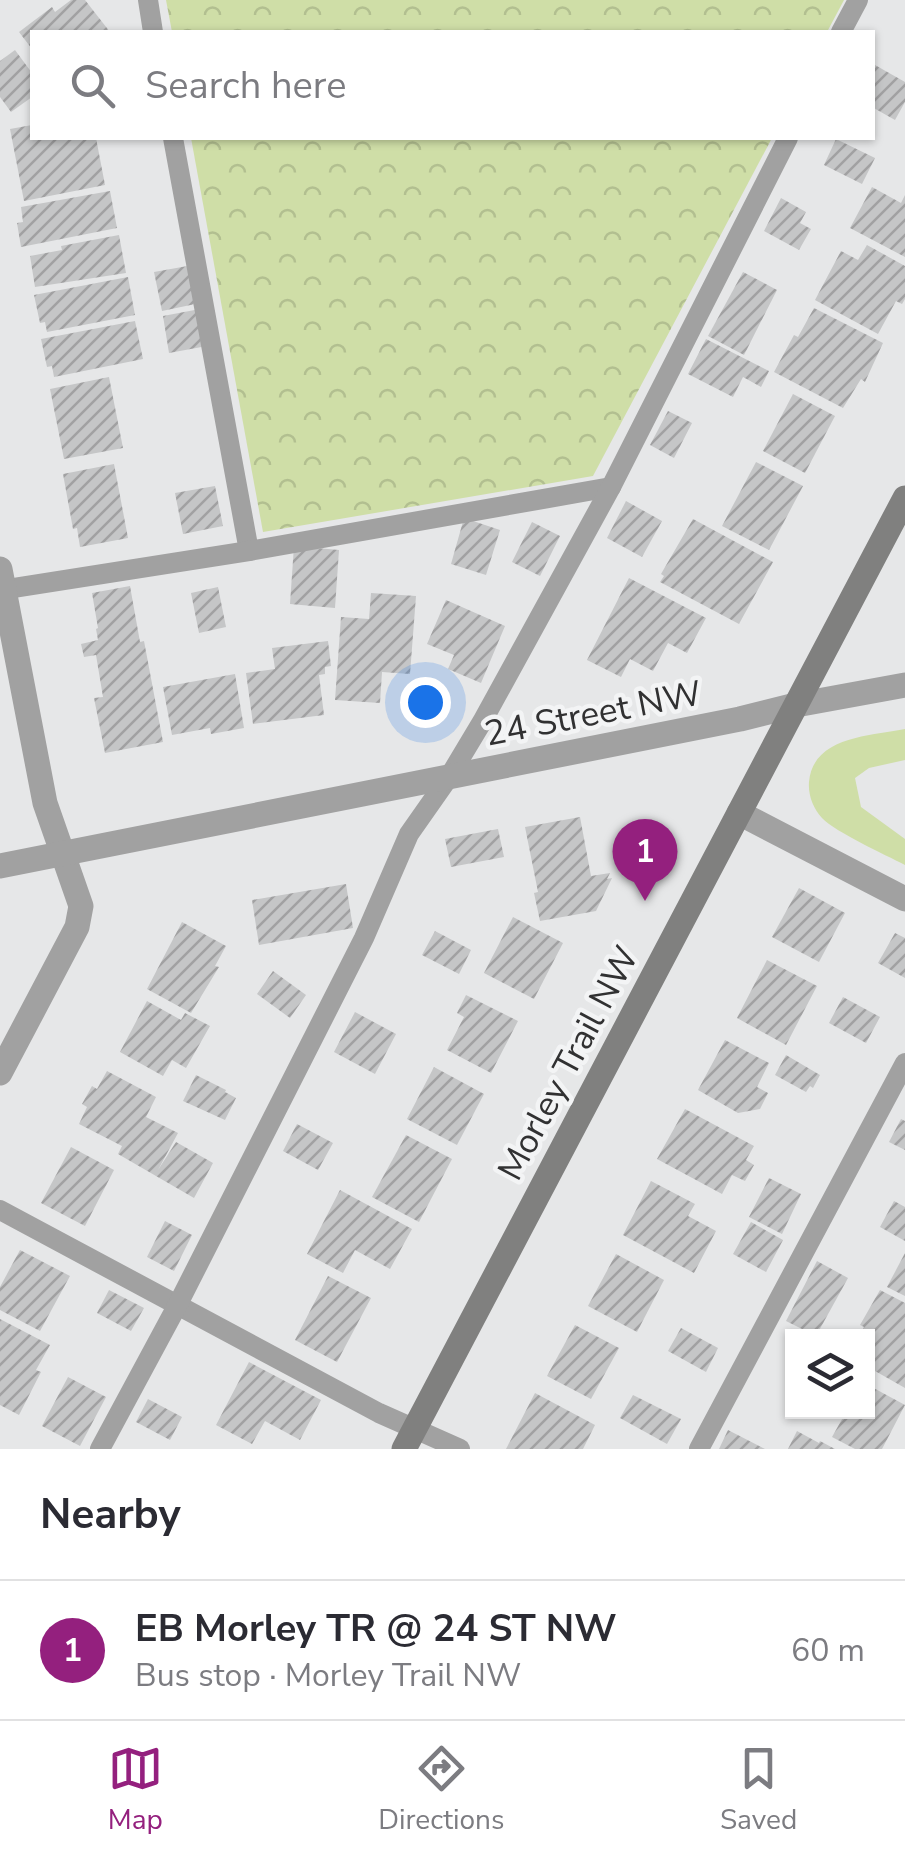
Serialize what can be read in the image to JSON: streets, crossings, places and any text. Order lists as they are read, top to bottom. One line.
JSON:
{"streets":{"street":["24 Street NW","Morley Trail NW"]},"crossings":[["24 Street NW","Morley Trail NW"]],"page":{"search":"Search here","pins":"1","heading":"Nearby","list":[{"mark":"1","name":"EB Morley TR @ 24 ST NW","note":"Bus stop · Morley Trail NW","value":"60 m"}],"nav":["Map","Directions","Saved"]}}
